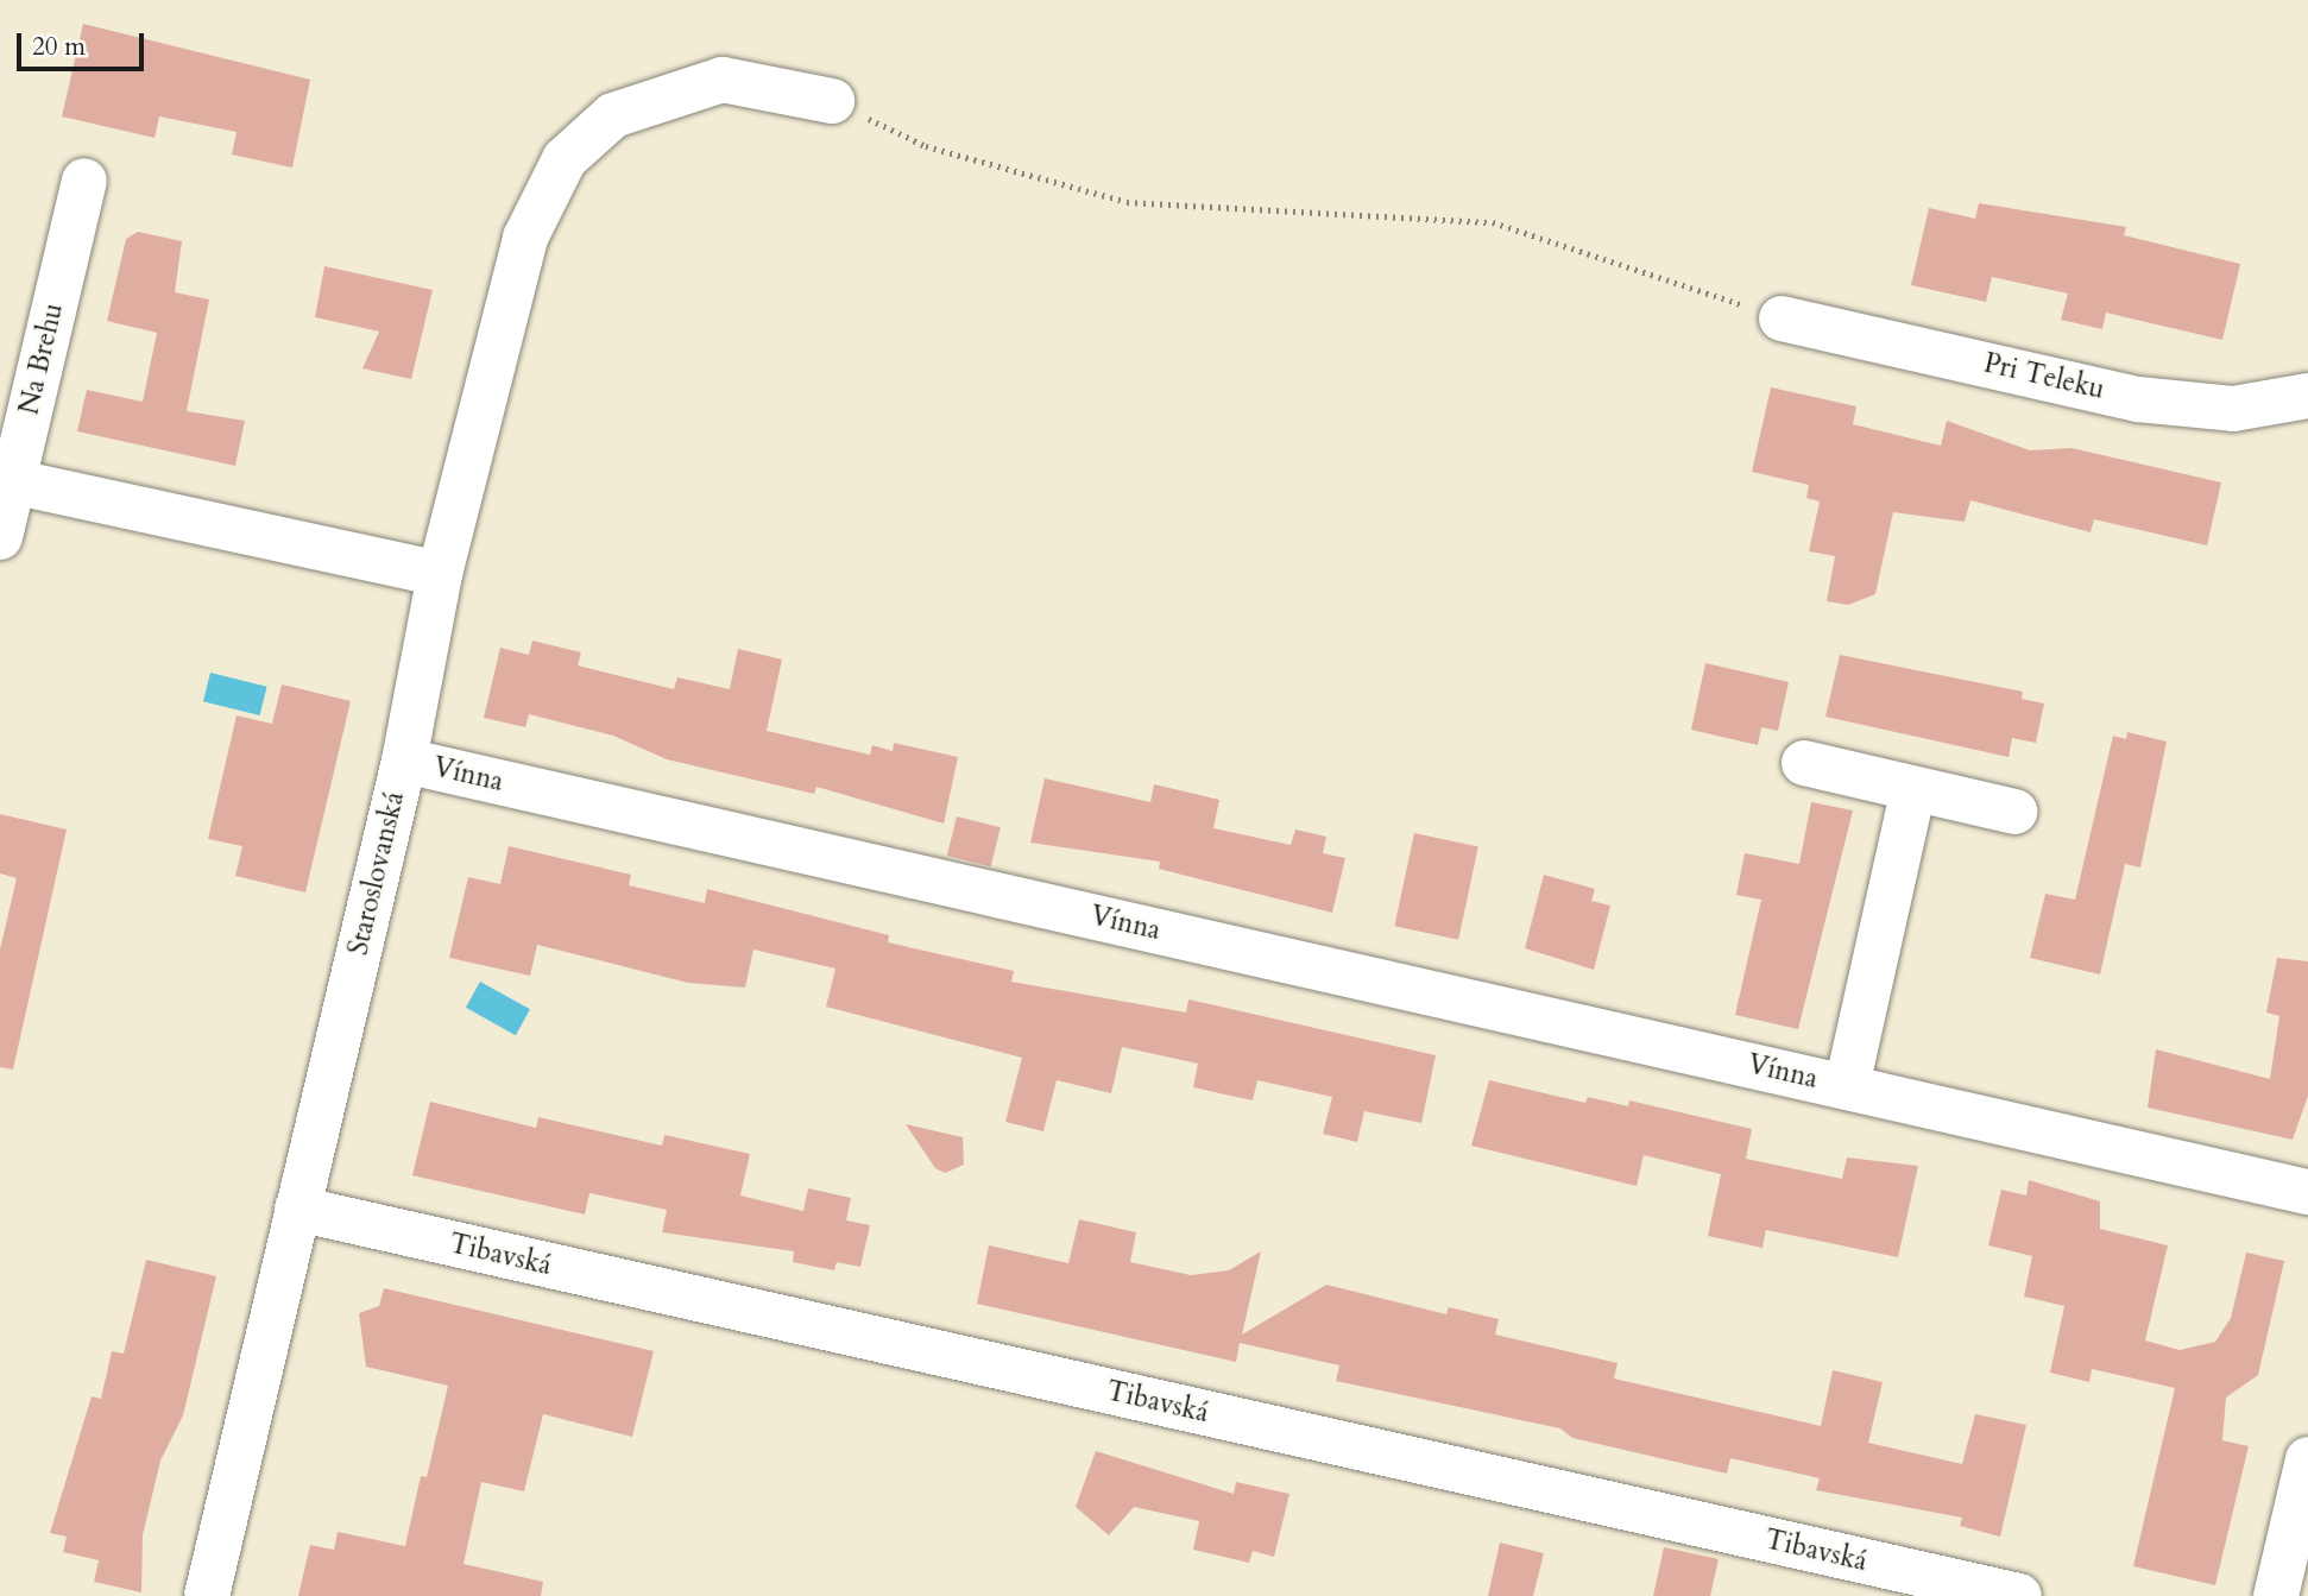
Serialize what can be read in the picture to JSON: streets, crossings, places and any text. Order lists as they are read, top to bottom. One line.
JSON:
{"streets":{"street":["Na Brehu","Pri Teleku","Vínna","Staroslovanská","Tibavská"]},"crossings":[["Vínna","Staroslovanská"],["Staroslovanská","Tibavská"]],"scale_bar":"20 m"}
